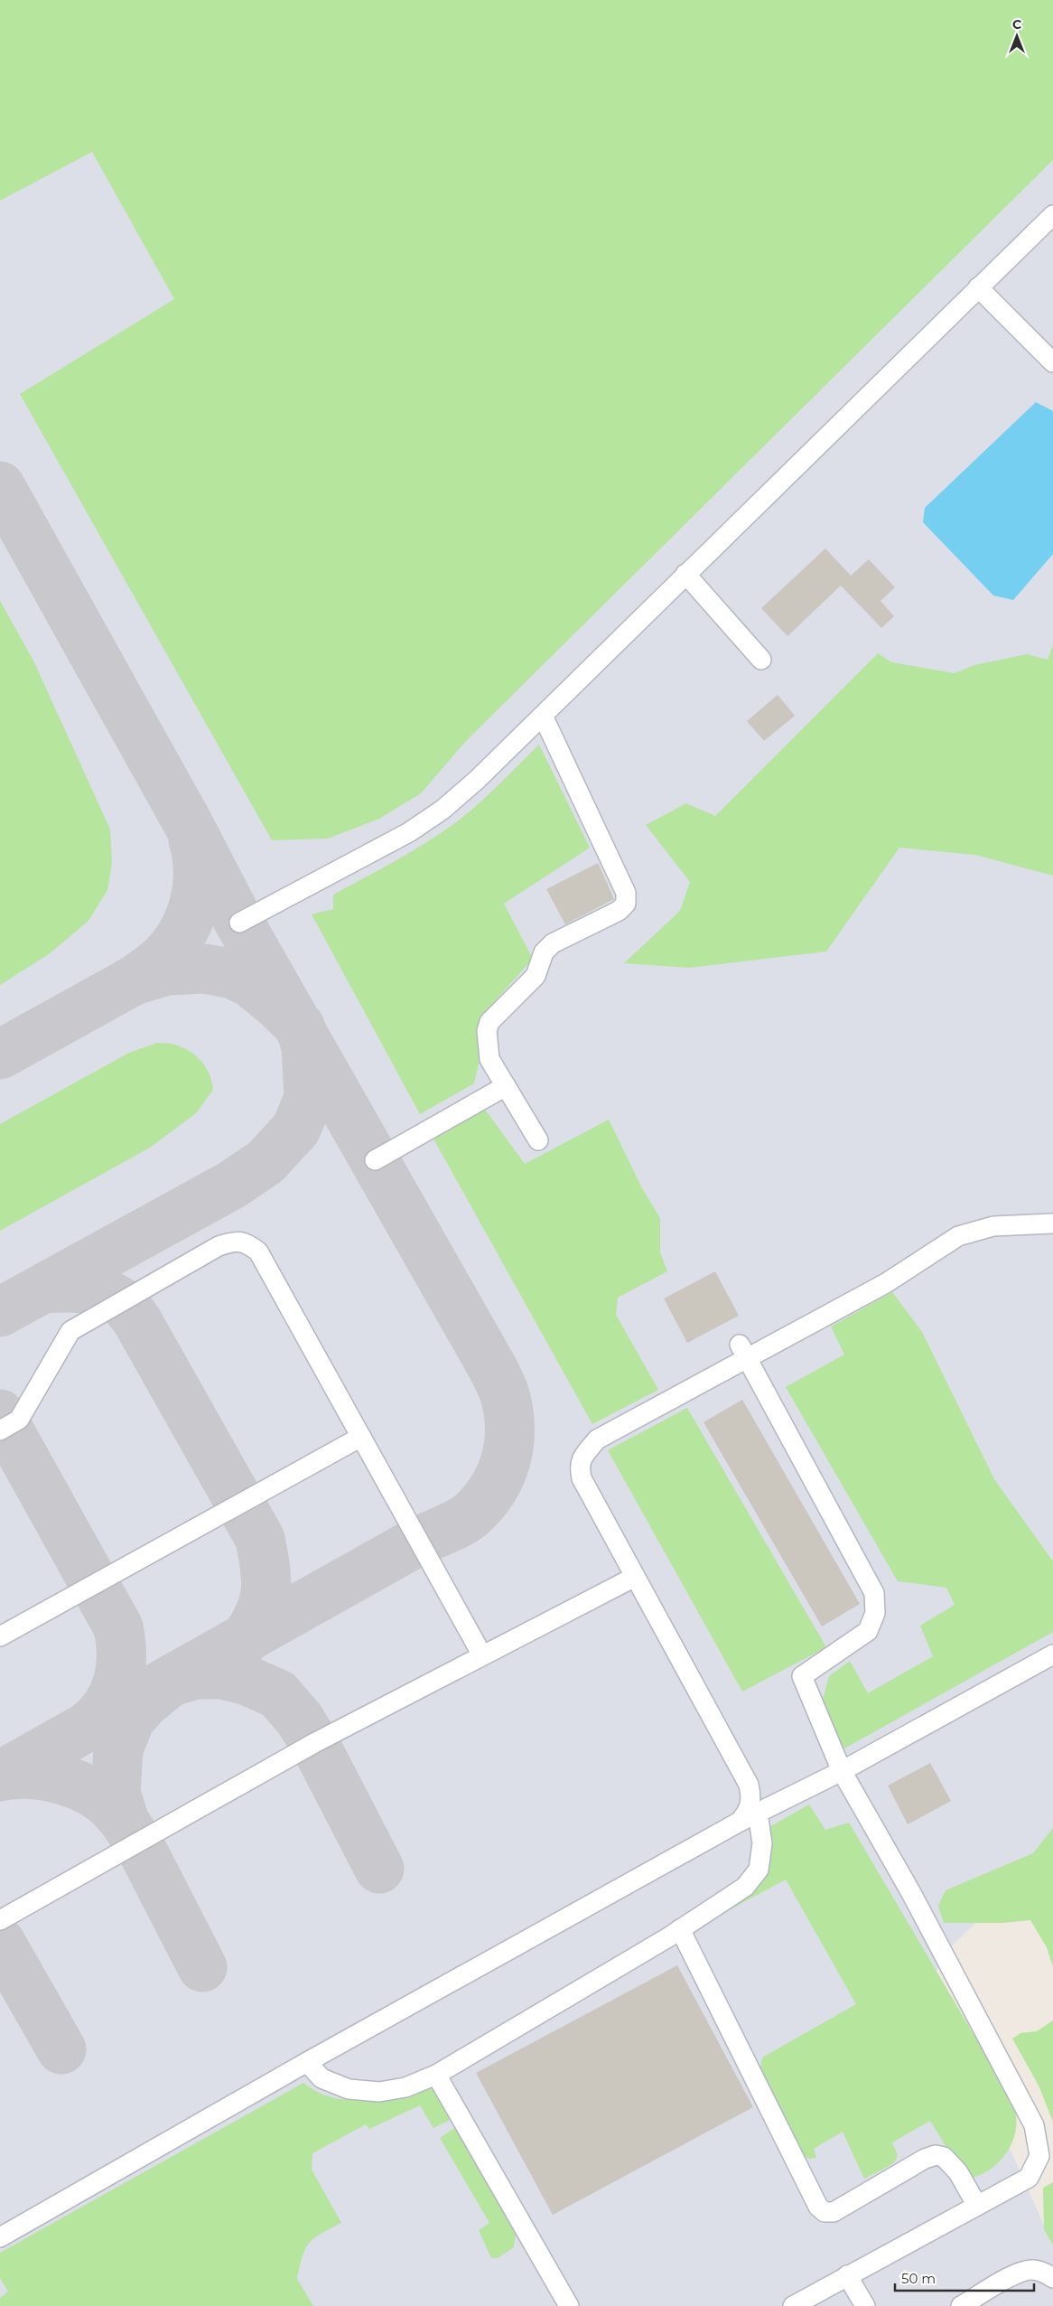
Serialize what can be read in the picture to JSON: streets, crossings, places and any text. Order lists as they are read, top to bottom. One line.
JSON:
{"scale_bar":"50 m","north":"top"}
